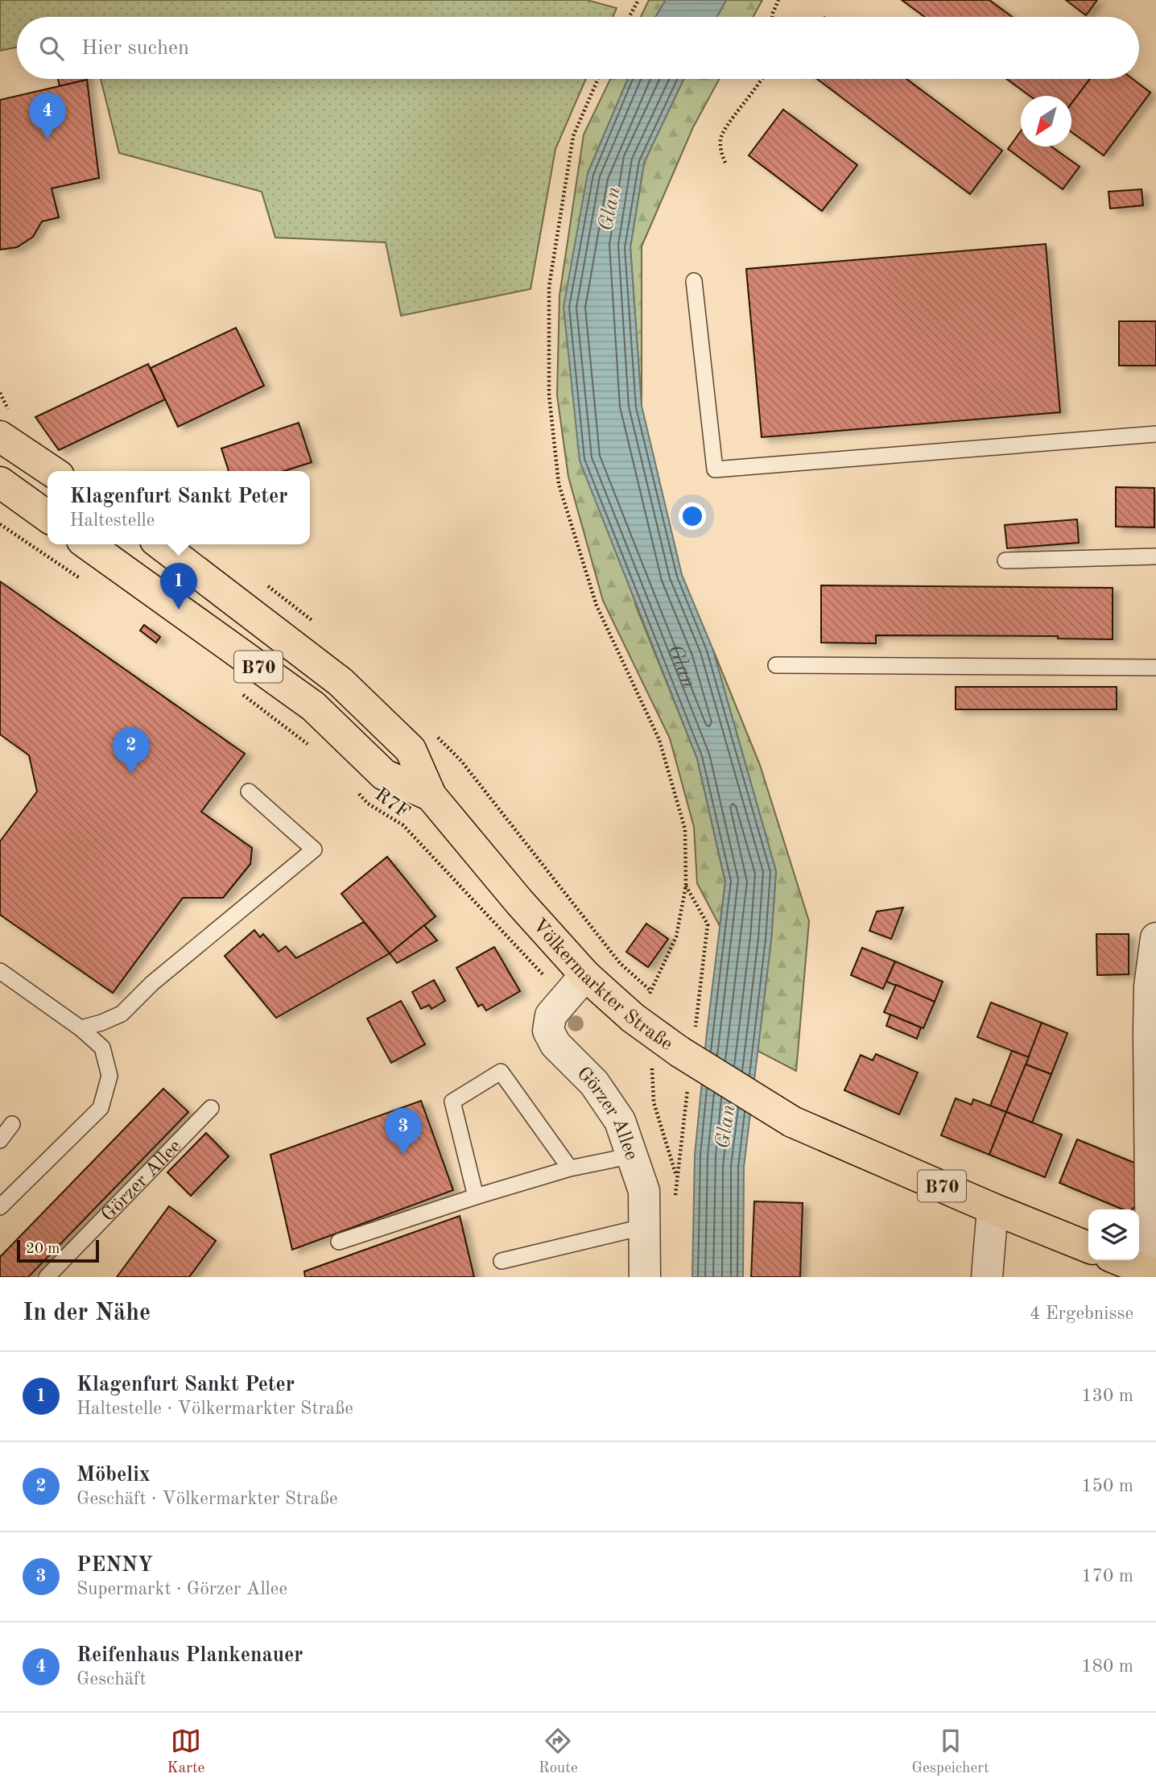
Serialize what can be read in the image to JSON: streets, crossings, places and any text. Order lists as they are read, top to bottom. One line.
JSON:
{"streets":{"main road":["B70","Völkermarkter Straße"],"street":["Görzer Allee"],"path":["R7F"]},"crossings":[["R7F","Völkermarkter Straße"],["R7F","Görzer Allee"],["Völkermarkter Straße","Görzer Allee"]],"water":["Glan"],"scale_bar":"20 m","north":"bottom left","page":{"search":"Hier suchen","pins":["4","1","2","3"],"popup":["Klagenfurt Sankt Peter","Haltestelle"],"scale":"20 m","heading":["In der Nähe","4 Ergebnisse"],"list":[{"mark":"1","name":"Klagenfurt Sankt Peter","note":"Haltestelle · Völkermarkter Straße","value":"130 m"},{"mark":"2","name":"Möbelix","note":"Geschäft · Völkermarkter Straße","value":"150 m"},{"mark":"3","name":"PENNY","note":"Supermarkt · Görzer Allee","value":"170 m"},{"mark":"4","name":"Reifenhaus Plankenauer","note":"Geschäft","value":"180 m"}],"nav":["Karte","Route","Gespeichert"]}}
